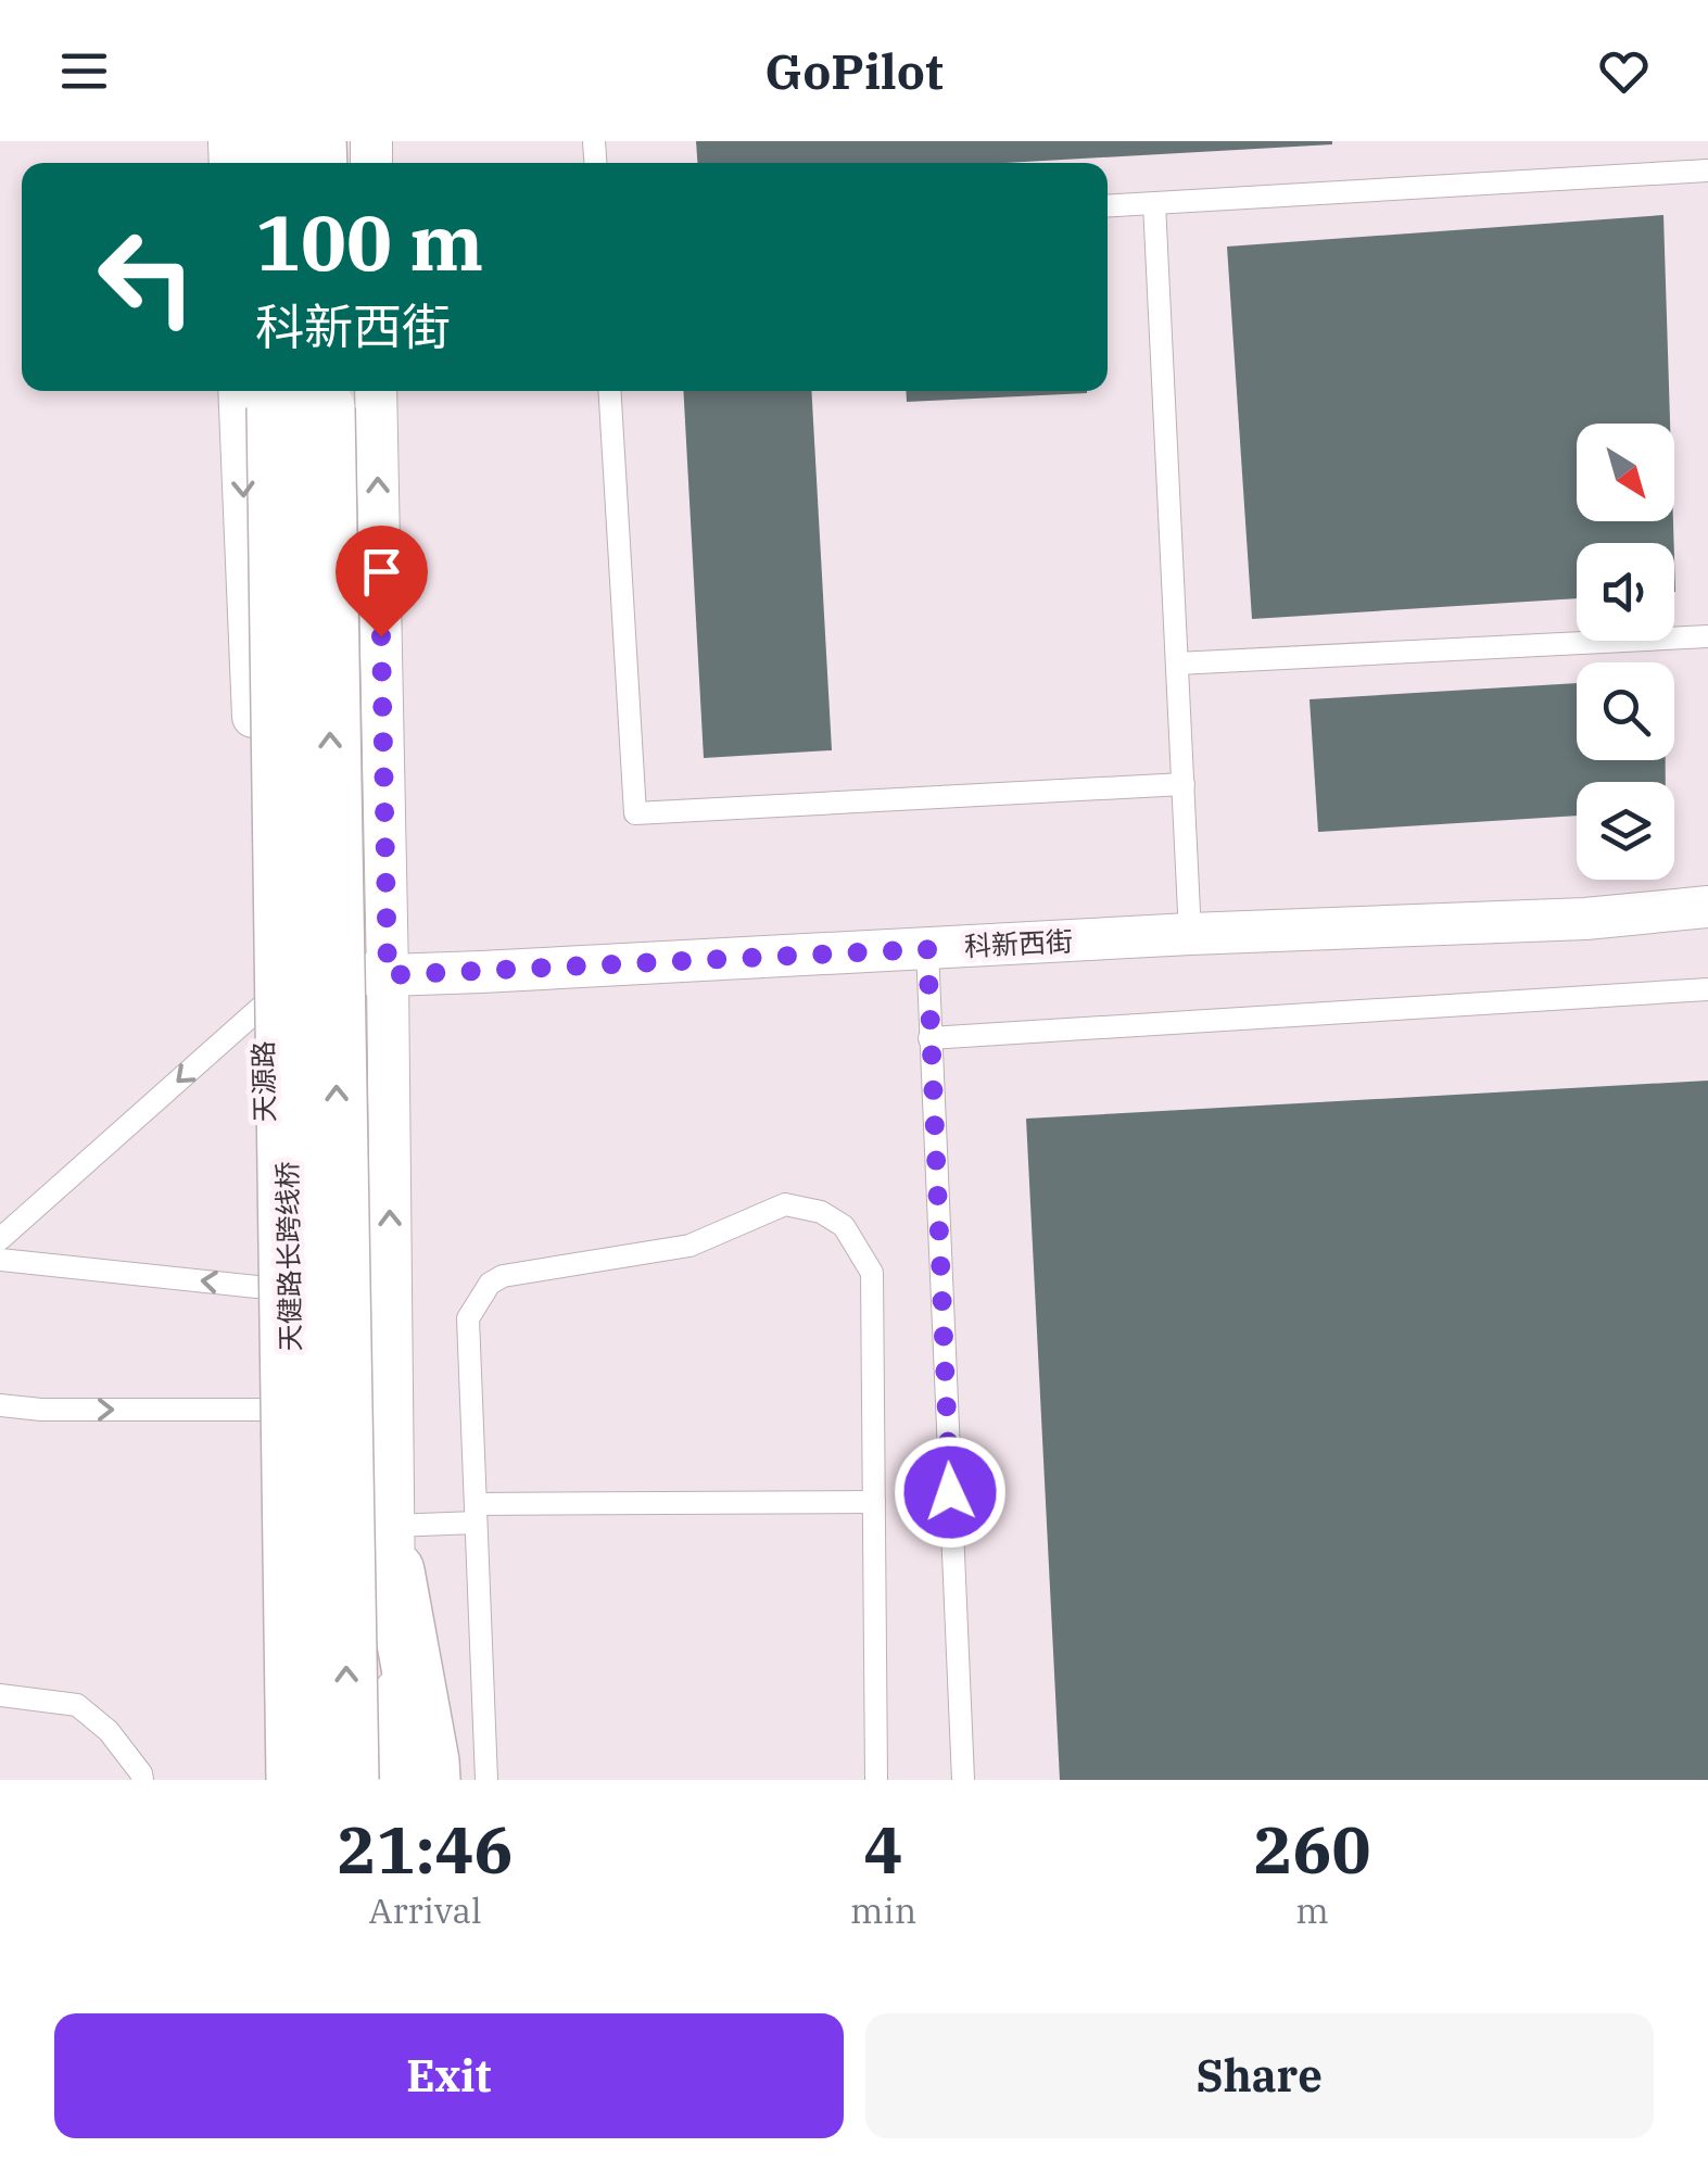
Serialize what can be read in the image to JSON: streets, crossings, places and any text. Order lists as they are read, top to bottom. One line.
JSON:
{"streets":{"main road":["天健路长跨线桥"],"street":["科新西街","天源路"]},"crossings":[["科新西街","天源路"],["天源路","天健路长跨线桥"]],"north":"bottom right","page":{"header":"GoPilot","turn":["100 m","科新西街"],"eta":["21:46","Arrival","4","min","260","m"],"buttons":["Exit","Share"]}}
